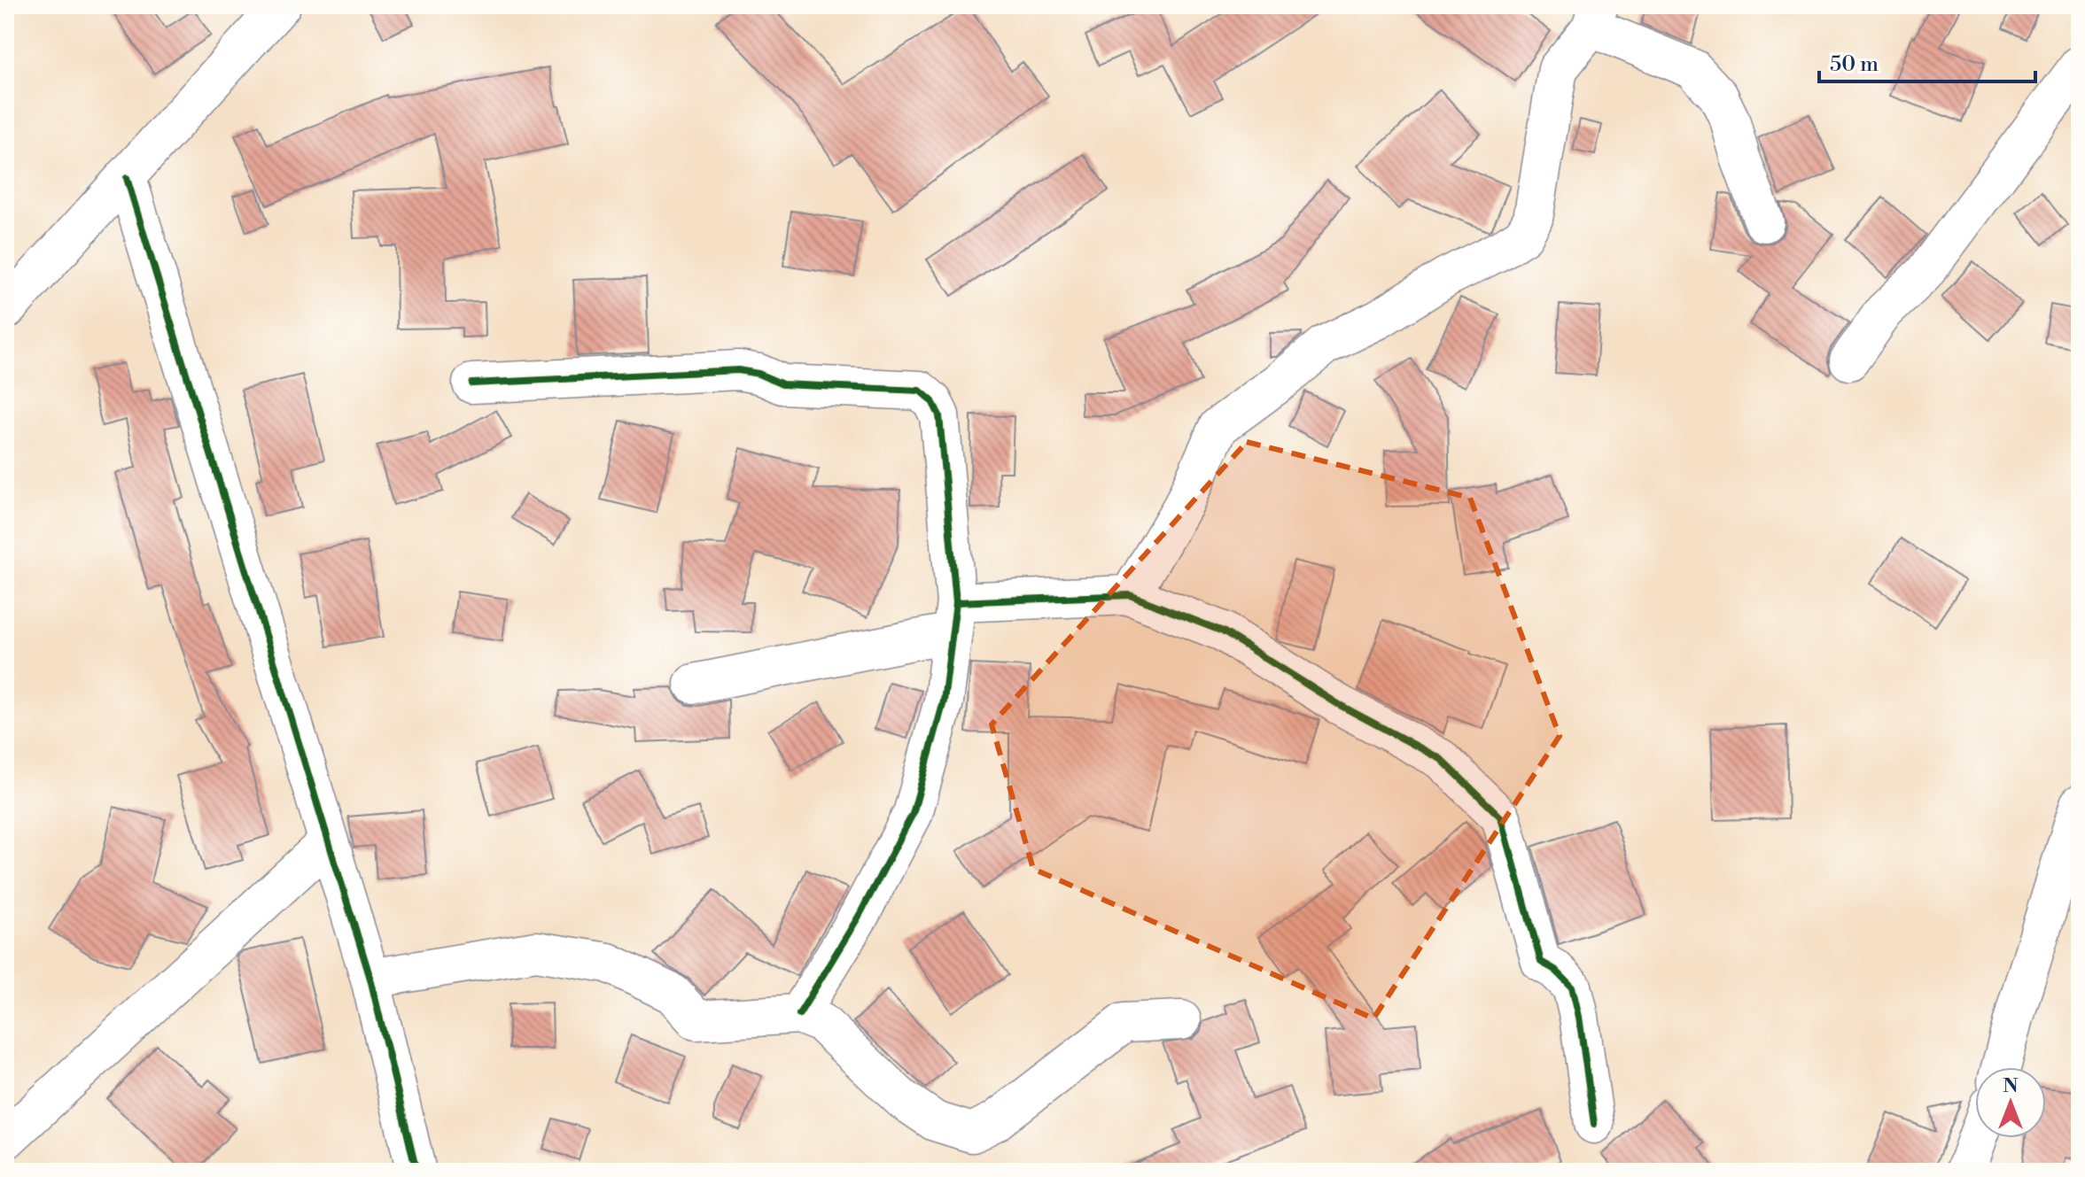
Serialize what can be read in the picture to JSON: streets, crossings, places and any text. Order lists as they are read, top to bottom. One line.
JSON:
{"scale_bar":"50 m","north":"top"}
